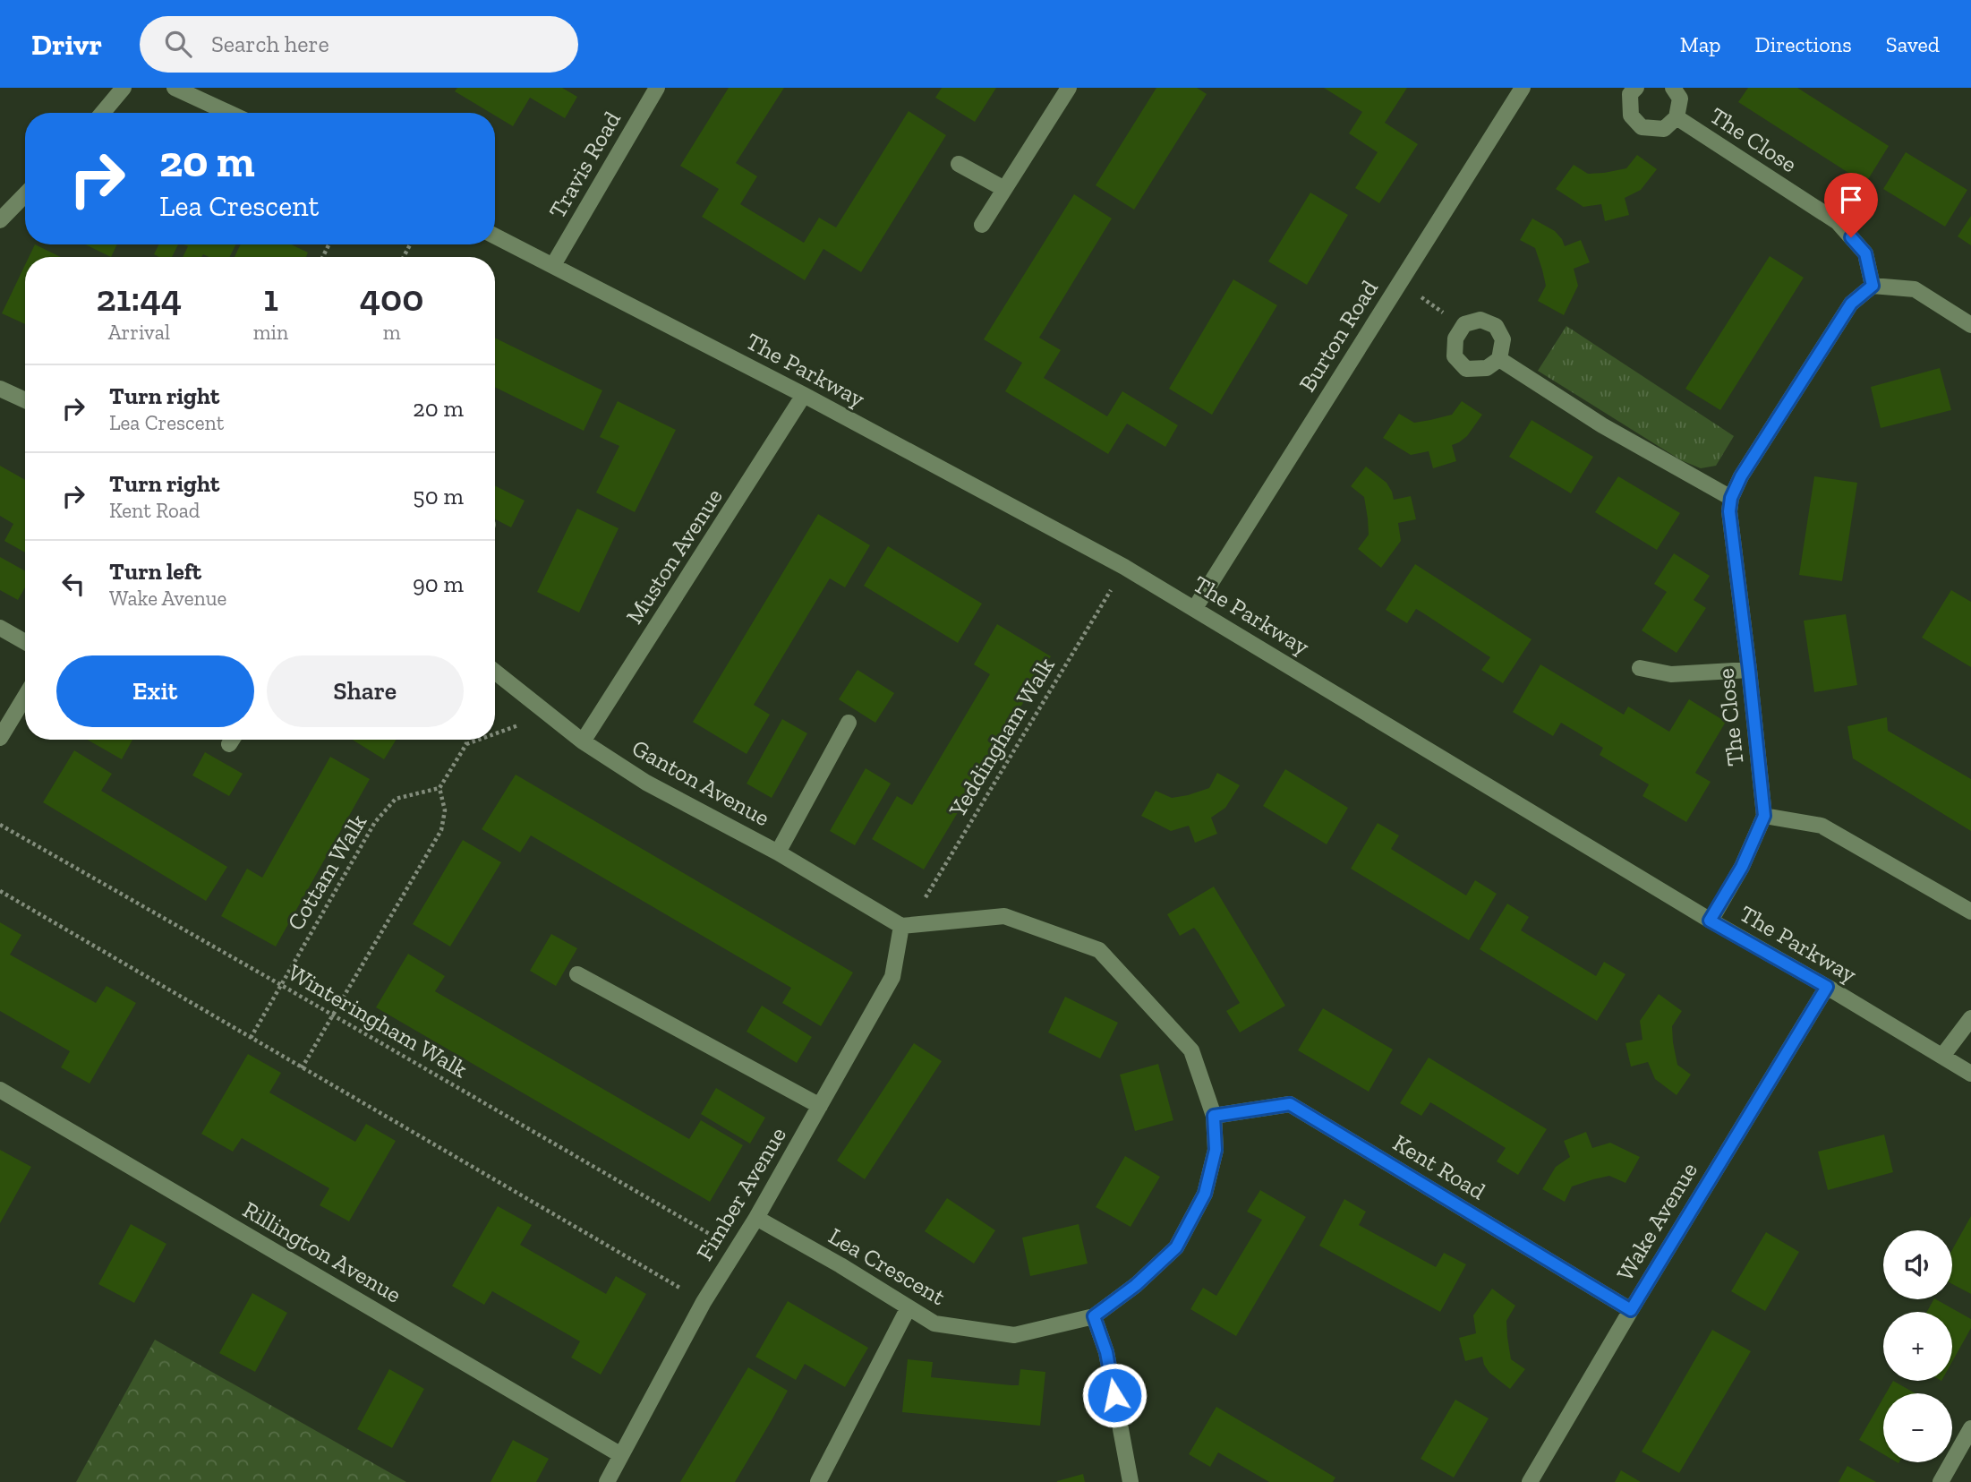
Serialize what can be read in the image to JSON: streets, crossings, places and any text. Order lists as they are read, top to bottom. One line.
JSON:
{"streets":{"street":["The Close","Travis Road","Burton Road","The Parkway","Muston Avenue","Ganton Avenue","Kent Road","Fimber Avenue","Wake Avenue","Rillington Avenue","Lea Crescent"],"path":["Yeddingham Walk","Cottam Walk","Winteringham Walk"]},"crossings":[["The Close","The Parkway"],["Travis Road","The Parkway"],["Burton Road","The Parkway"],["The Parkway","Muston Avenue"],["The Parkway","Yeddingham Walk"],["The Parkway","Wake Avenue"],["Muston Avenue","Ganton Avenue"],["Yeddingham Walk","Ganton Avenue"],["Yeddingham Walk","Fimber Avenue"],["Yeddingham Walk","Lea Crescent"],["Ganton Avenue","Fimber Avenue"],["Ganton Avenue","Lea Crescent"],["Cottam Walk","Winteringham Walk"],["Winteringham Walk","Fimber Avenue"],["Kent Road","Wake Avenue"],["Kent Road","Lea Crescent"],["Fimber Avenue","Rillington Avenue"],["Fimber Avenue","Lea Crescent"]],"page":{"header":"Drivr","search":"Search here","nav":["Map","Directions","Saved"],"turn":["20 m","Lea Crescent"],"eta":["21:44","Arrival","1","min","400","m"],"list":[{"name":"Turn right","note":"Lea Crescent","value":"20 m"},{"name":"Turn right","note":"Kent Road","value":"50 m"},{"name":"Turn left","note":"Wake Avenue","value":"90 m"}],"buttons":["Exit","Share"],"map_buttons":["+","−"]}}
